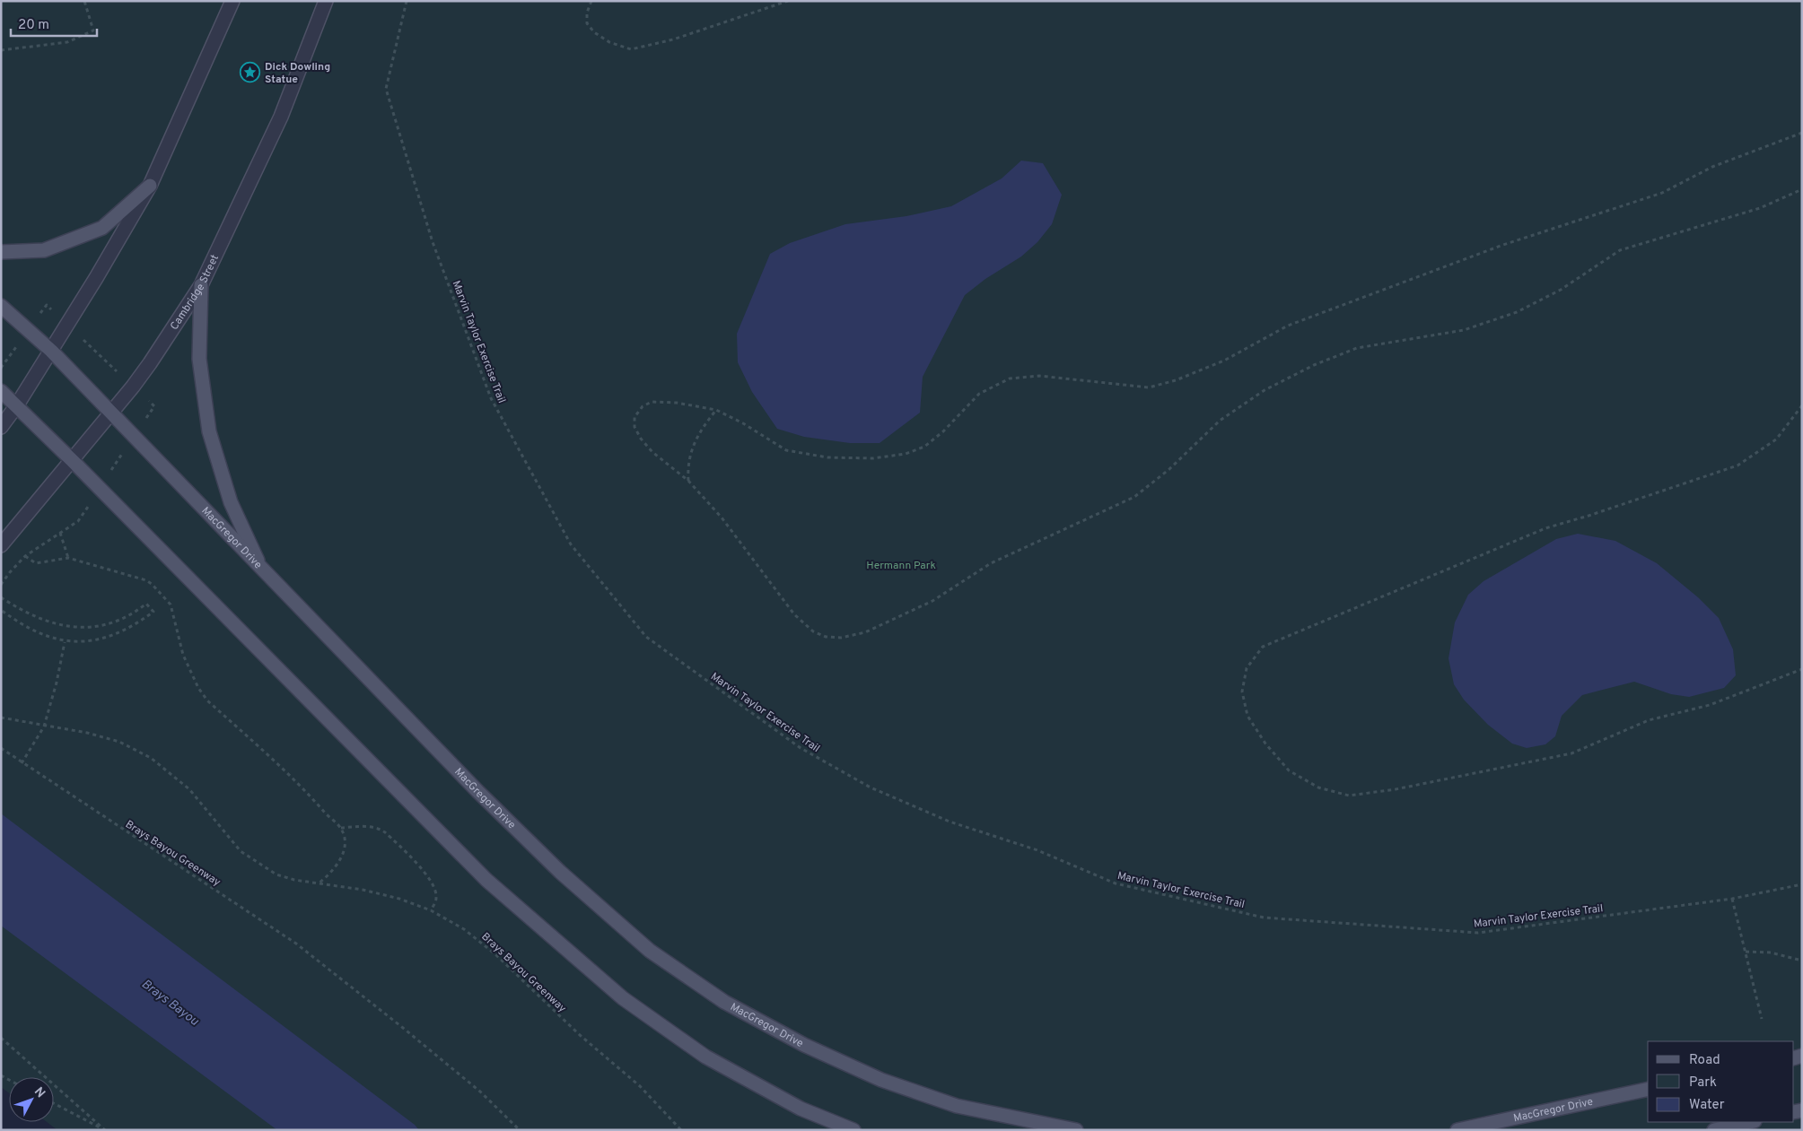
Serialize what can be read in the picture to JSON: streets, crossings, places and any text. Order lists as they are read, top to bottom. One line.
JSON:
{"streets":{"main road":["MacGregor Drive"],"street":["Cambridge Street"],"path":["Marvin Taylor Exercise Trail","Brays Bayou Greenway"]},"crossings":[["Cambridge Street","MacGregor Drive"]],"water":["Brays Bayou"],"parks":["Hermann Park"],"places":{"place":["Dick Dowling Statue"]},"legend":["Road","Park","Water"],"scale_bar":"20 m","north":"top right"}
